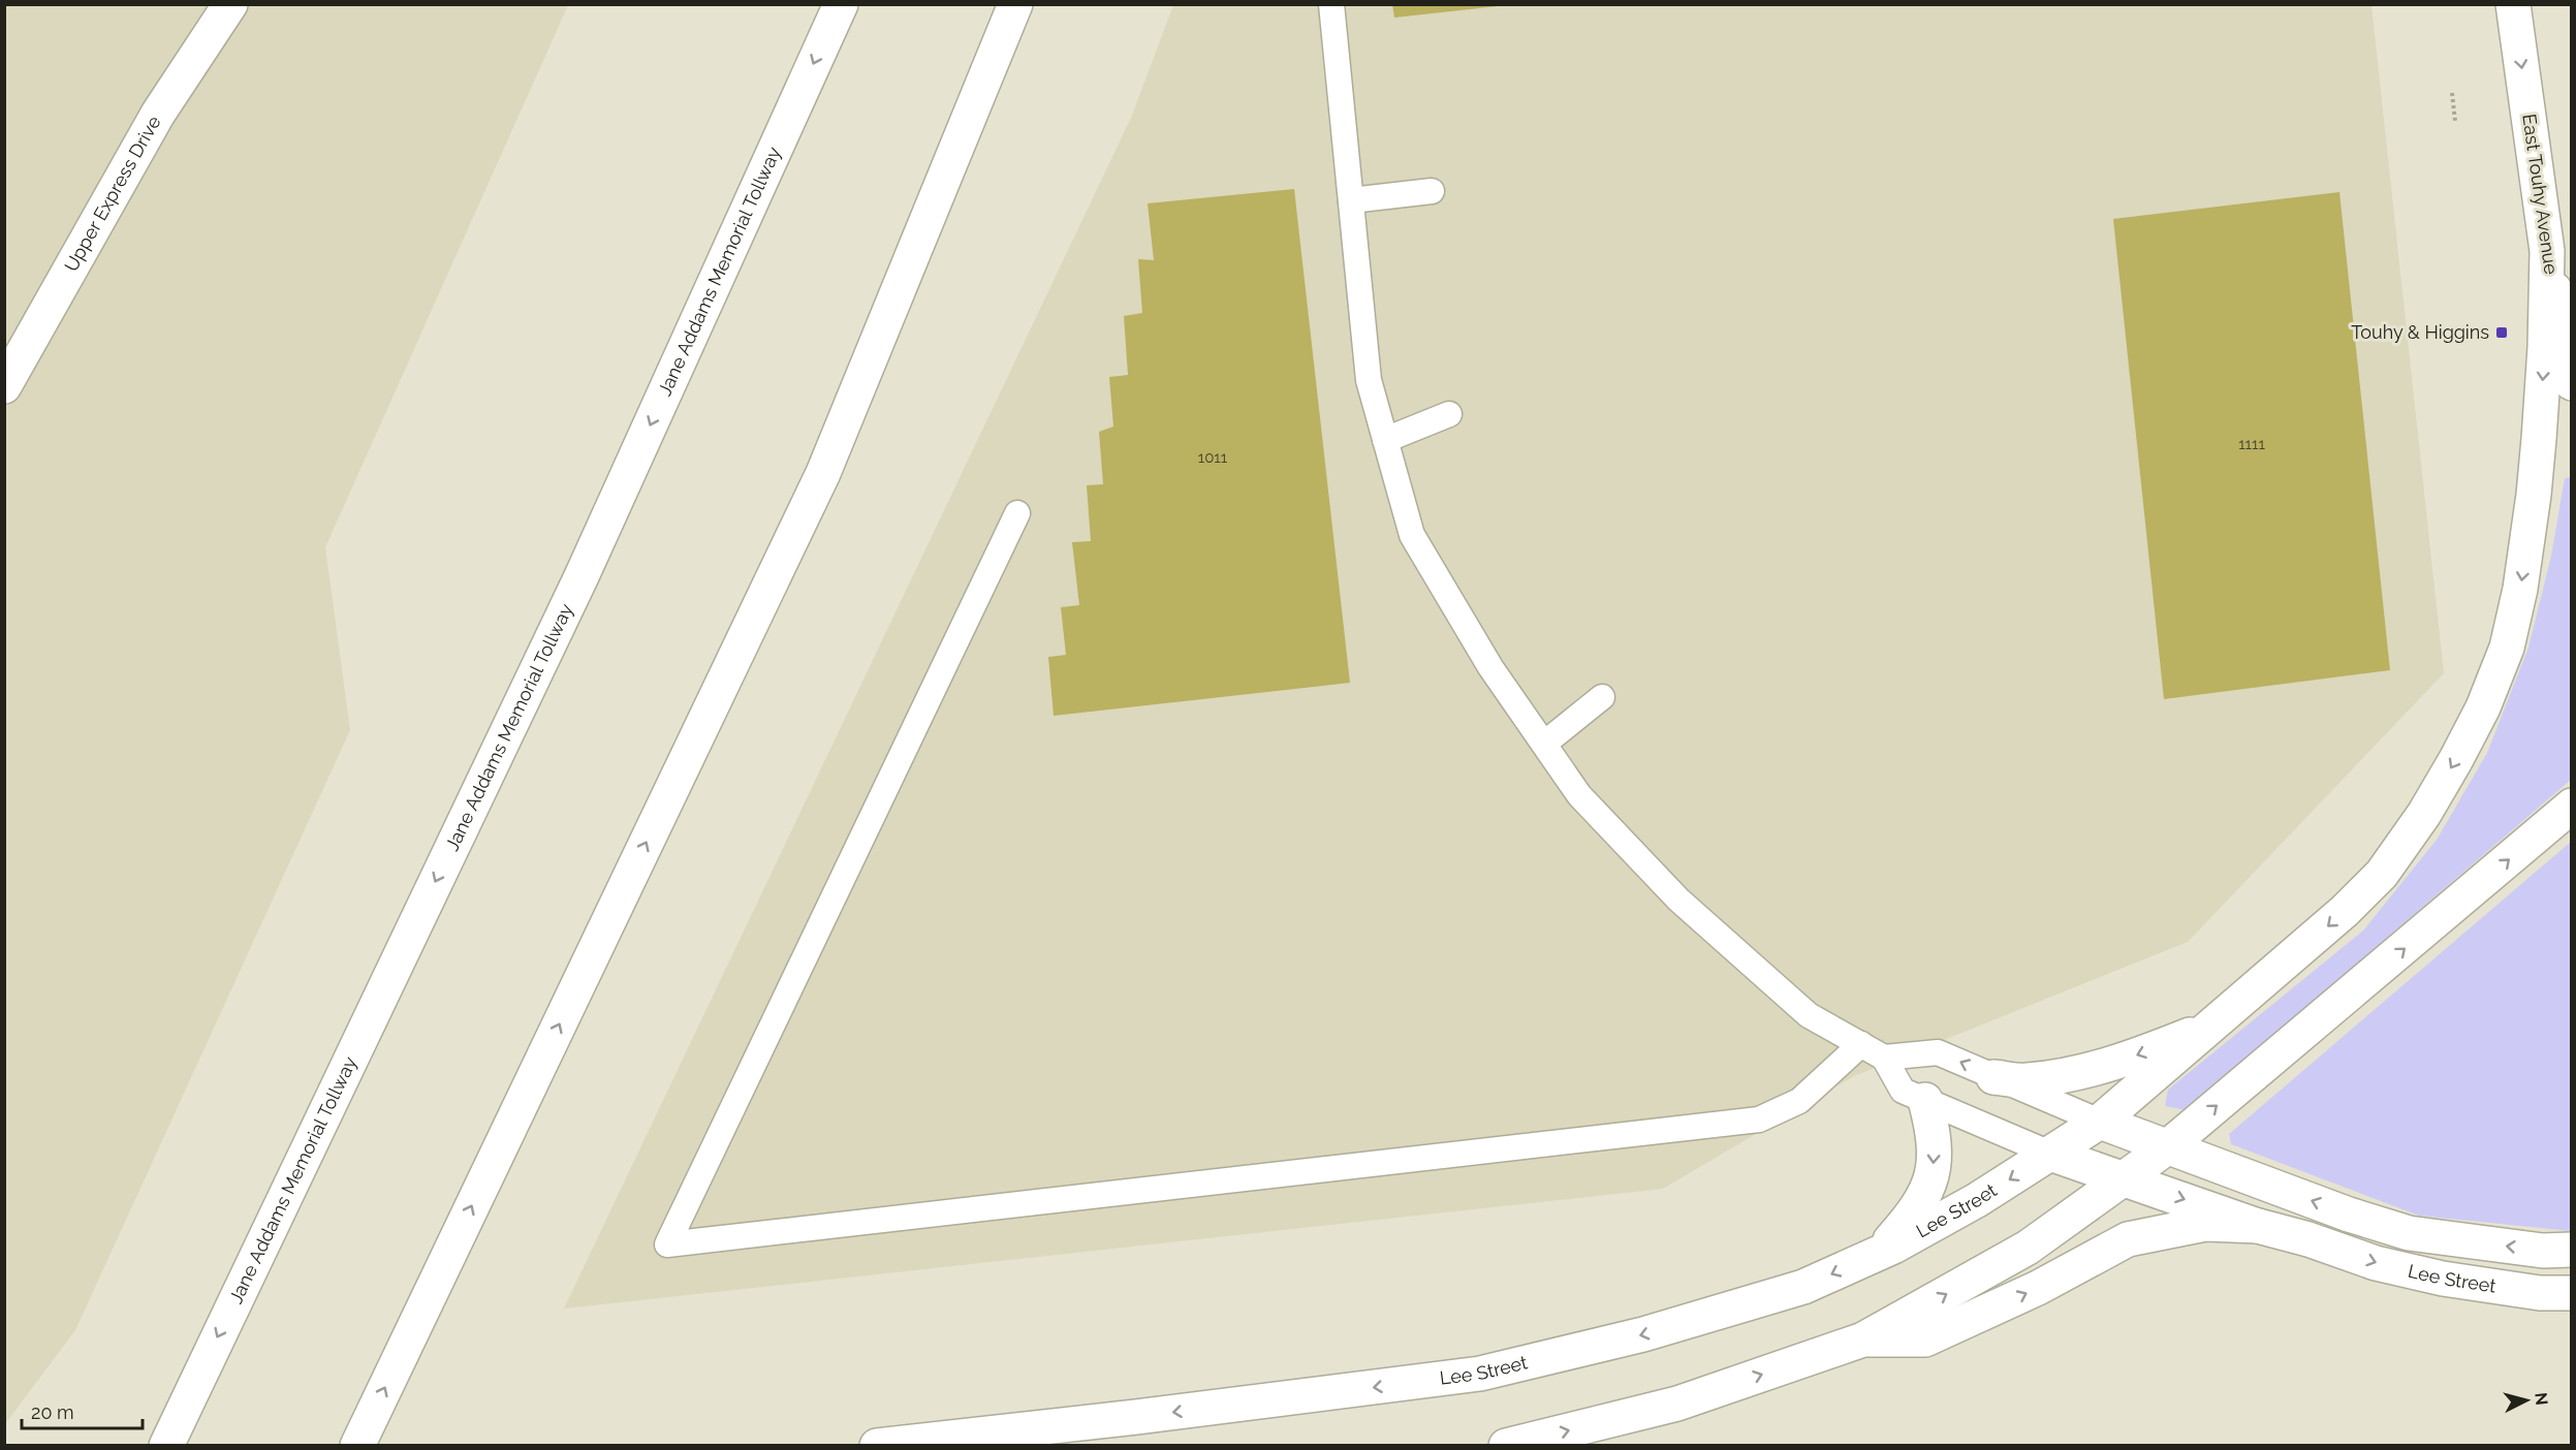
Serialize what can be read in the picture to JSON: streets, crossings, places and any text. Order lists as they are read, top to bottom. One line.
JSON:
{"streets":{"main road":["Upper Express Drive","East Touhy Avenue","Jane Addams Memorial Tollway","Lee Street"]},"one_way":["East Touhy Avenue"],"places":{"transit":["Touhy & Higgins"]},"house_numbers":["1111","1011"],"scale_bar":"20 m","north":"right"}
